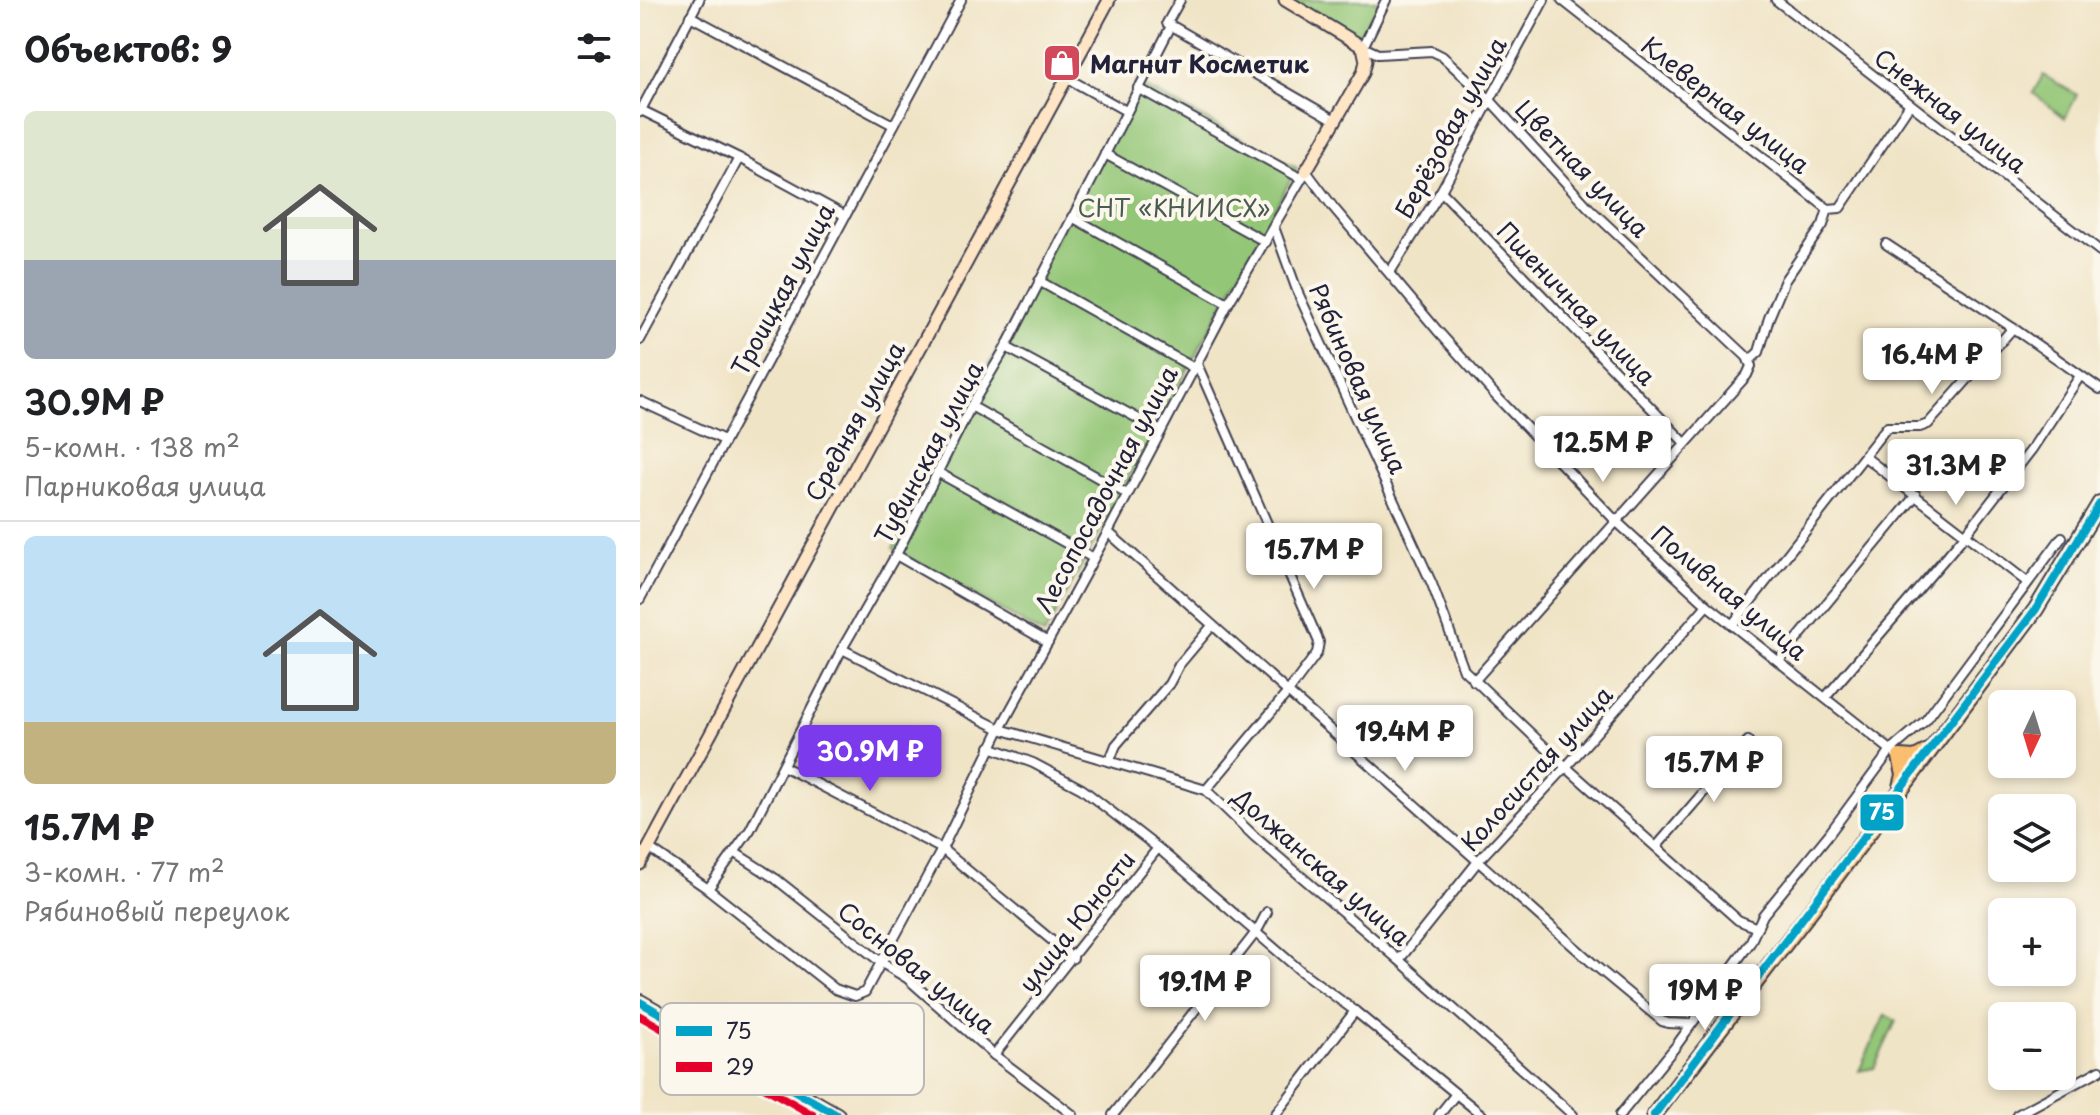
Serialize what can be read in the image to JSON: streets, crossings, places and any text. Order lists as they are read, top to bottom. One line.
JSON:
{"streets":{"street":["Клеверная улица","Снежная улица","Берёзовая улица","Цветная улица","Троицкая улица","Пшеничная улица","Рябиновая улица","Средняя улица","Тувинская улица","Лесопосадочная улица","Поливная улица","Колосистая улица","Должанская улица","улица Юности","Сосновая улица"]},"crossings":[["Берёзовая улица","Цветная улица"],["Берёзовая улица","Пшеничная улица"],["Берёзовая улица","Поливная улица"],["Цветная улица","Лесопосадочная улица"],["Рябиновая улица","Лесопосадочная улица"],["Рябиновая улица","Колосистая улица"],["Тувинская улица","Лесопосадочная улица"],["Тувинская улица","Должанская улица"],["Тувинская улица","Сосновая улица"],["Лесопосадочная улица","Поливная улица"],["Лесопосадочная улица","Должанская улица"],["Лесопосадочная улица","Сосновая улица"],["Поливная улица","Колосистая улица"],["Колосистая улица","Должанская улица"],["улица Юности","Сосновая улица"]],"parks":["СНТ «КНИИСХ»"],"places":{"shop":["Магнит Косметик"]},"lines":["transit line 75","transit line 29"],"legend":["75","29"],"north":"bottom","page":{"heading":"Объектов: 9","list":[{"name":"30.9M ₽","note":"5-комн. · 138 m² · Парниковая улица"},{"name":"15.7M ₽","note":"3-комн. · 77 m² · Рябиновый переулок"}],"price":["16.4M ₽","12.5M ₽","31.3M ₽","15.7M ₽","19.4M ₽","30.9M ₽","15.7M ₽","19.1M ₽","19M ₽"],"map_buttons":["+","−"]}}
